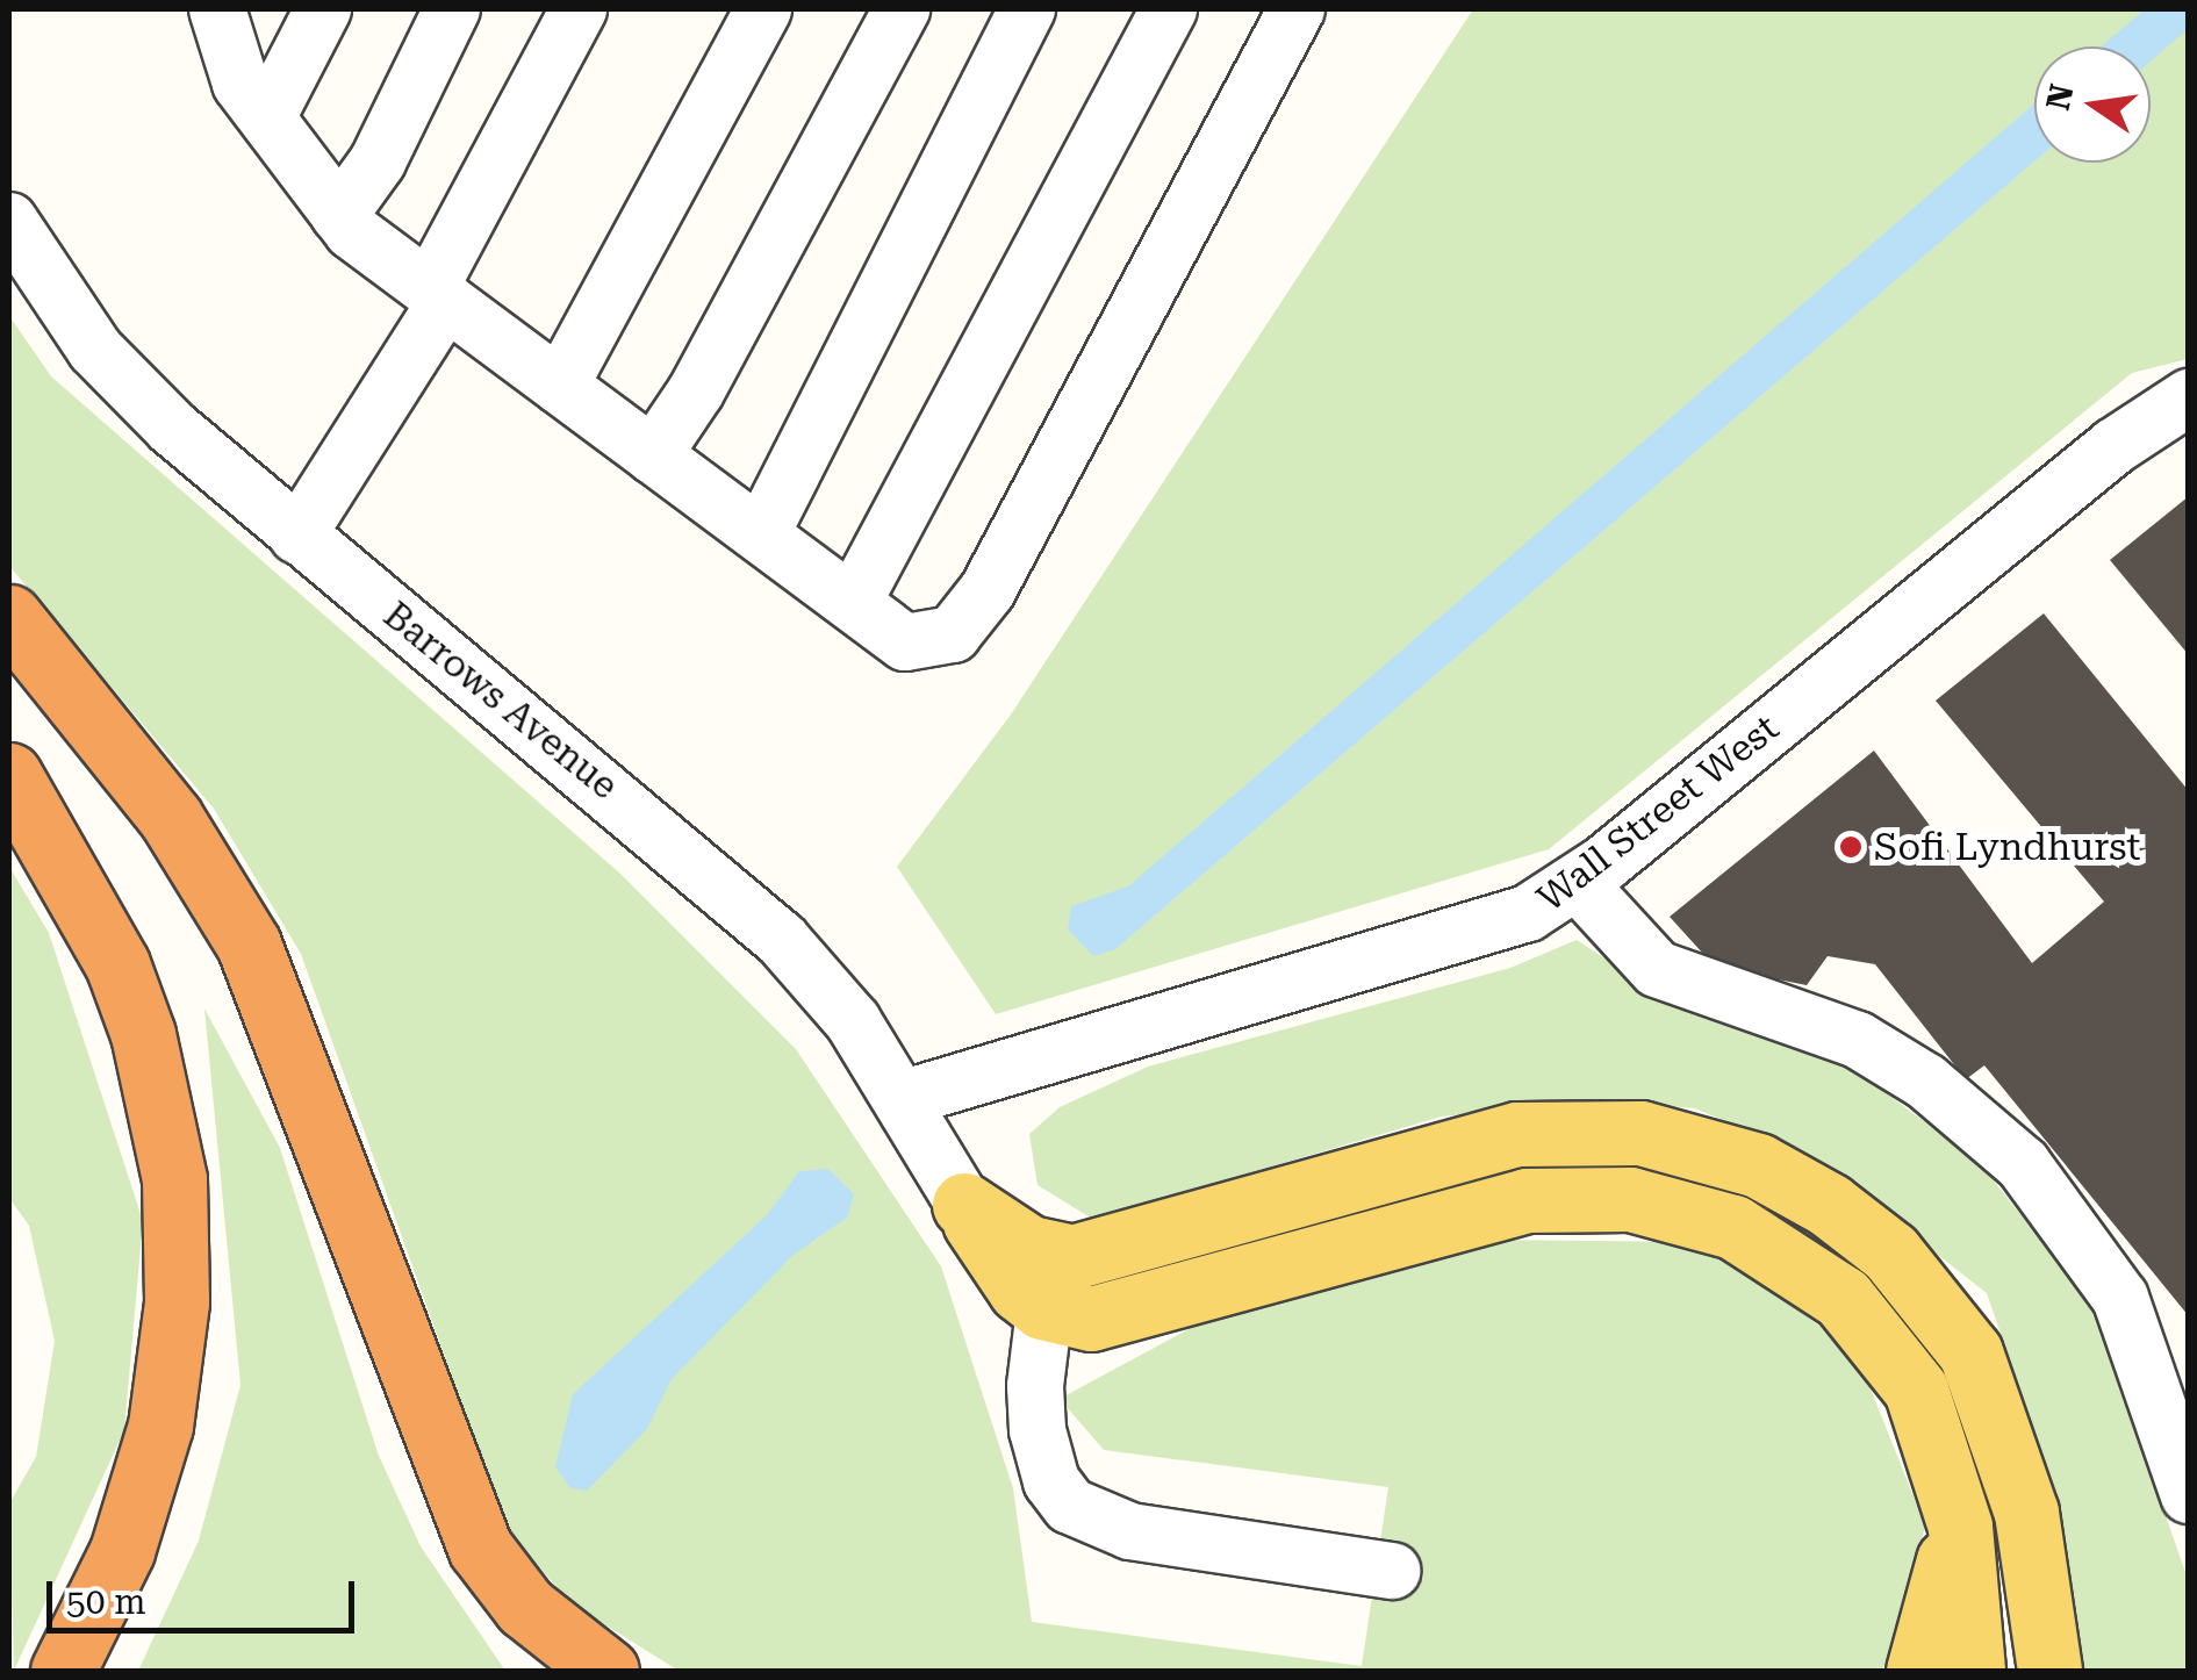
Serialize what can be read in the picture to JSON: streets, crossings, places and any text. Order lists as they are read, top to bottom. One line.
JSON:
{"streets":{"street":["Barrows Avenue","Wall Street West"]},"crossings":[["Barrows Avenue","Wall Street West"]],"places":["Sofi Lyndhurst"],"scale_bar":"50 m","north":"left"}
